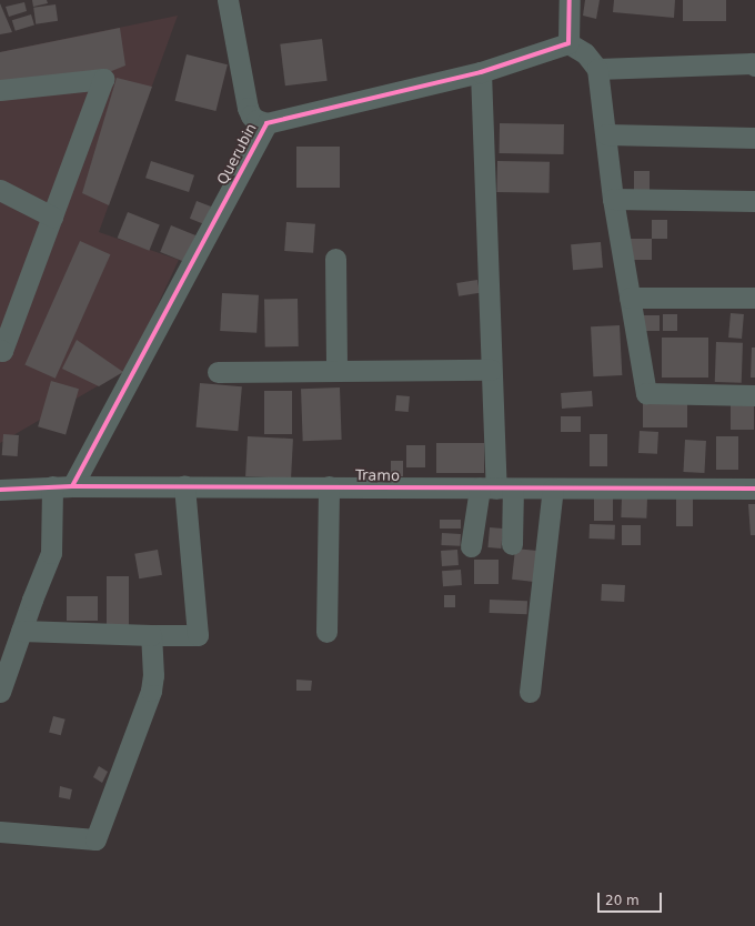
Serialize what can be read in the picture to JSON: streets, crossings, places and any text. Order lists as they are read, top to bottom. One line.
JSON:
{"streets":{"street":["Querubin","Tramo"]},"crossings":[["Querubin","Tramo"]],"scale_bar":"20 m"}
